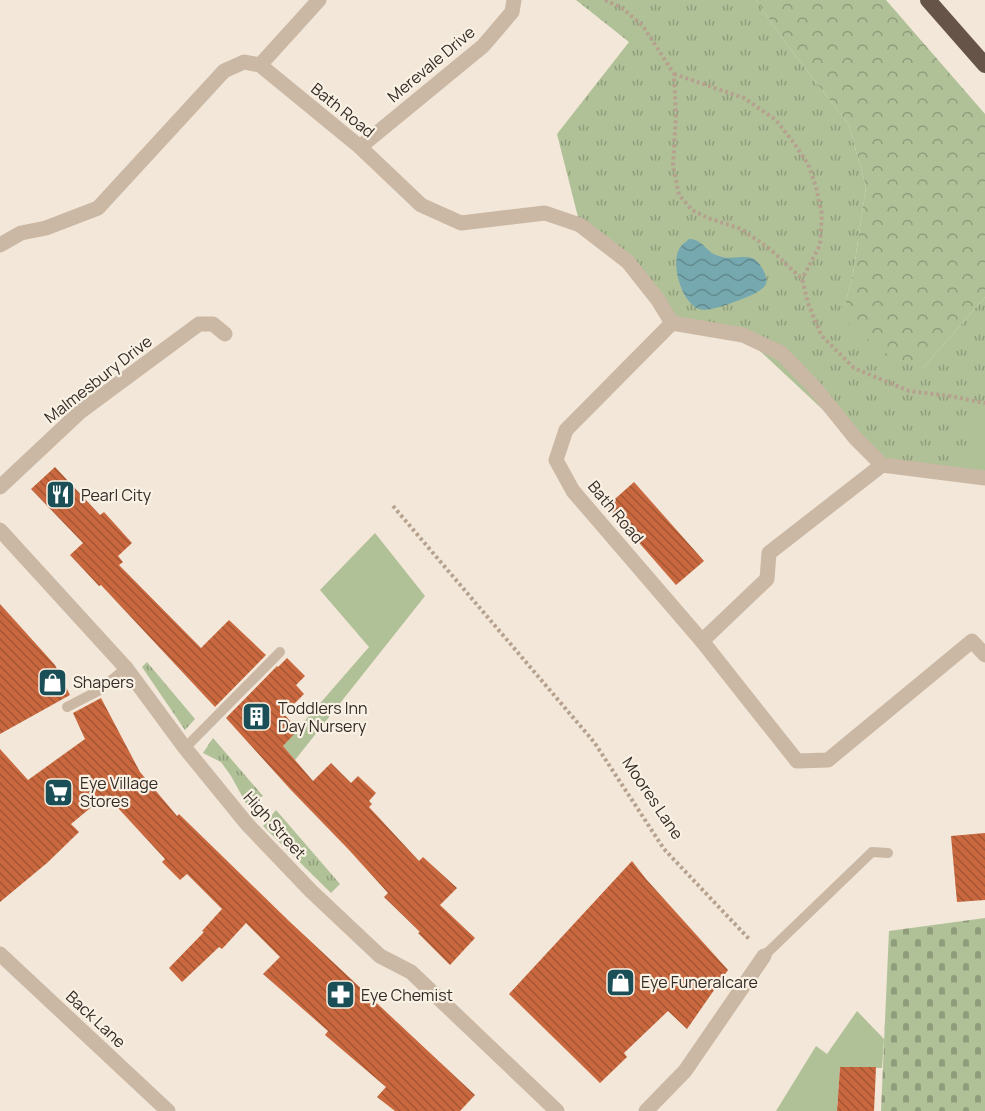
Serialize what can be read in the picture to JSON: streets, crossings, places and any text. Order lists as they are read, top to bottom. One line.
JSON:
{"streets":{"street":["Merevale Drive","Bath Road","Malmesbury Drive","High Street","Back Lane"],"path":["Moores Lane"]},"crossings":[["Merevale Drive","Bath Road"]],"places":{"restaurant":["Pearl City"],"shop":["Shapers","Eye Funeralcare"],"building":["Toddlers Inn Day Nursery"],"supermarket":["Eye Village Stores"],"pharmacy":["Eye Chemist"]}}
